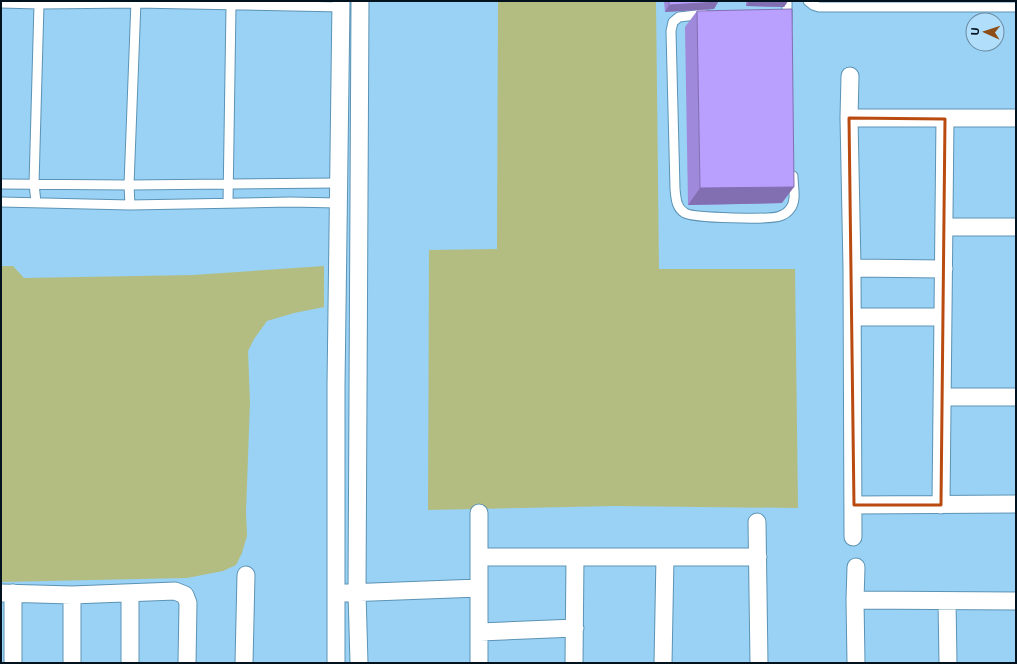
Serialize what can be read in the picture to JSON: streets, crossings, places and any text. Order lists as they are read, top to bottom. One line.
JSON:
{"north":"left"}
